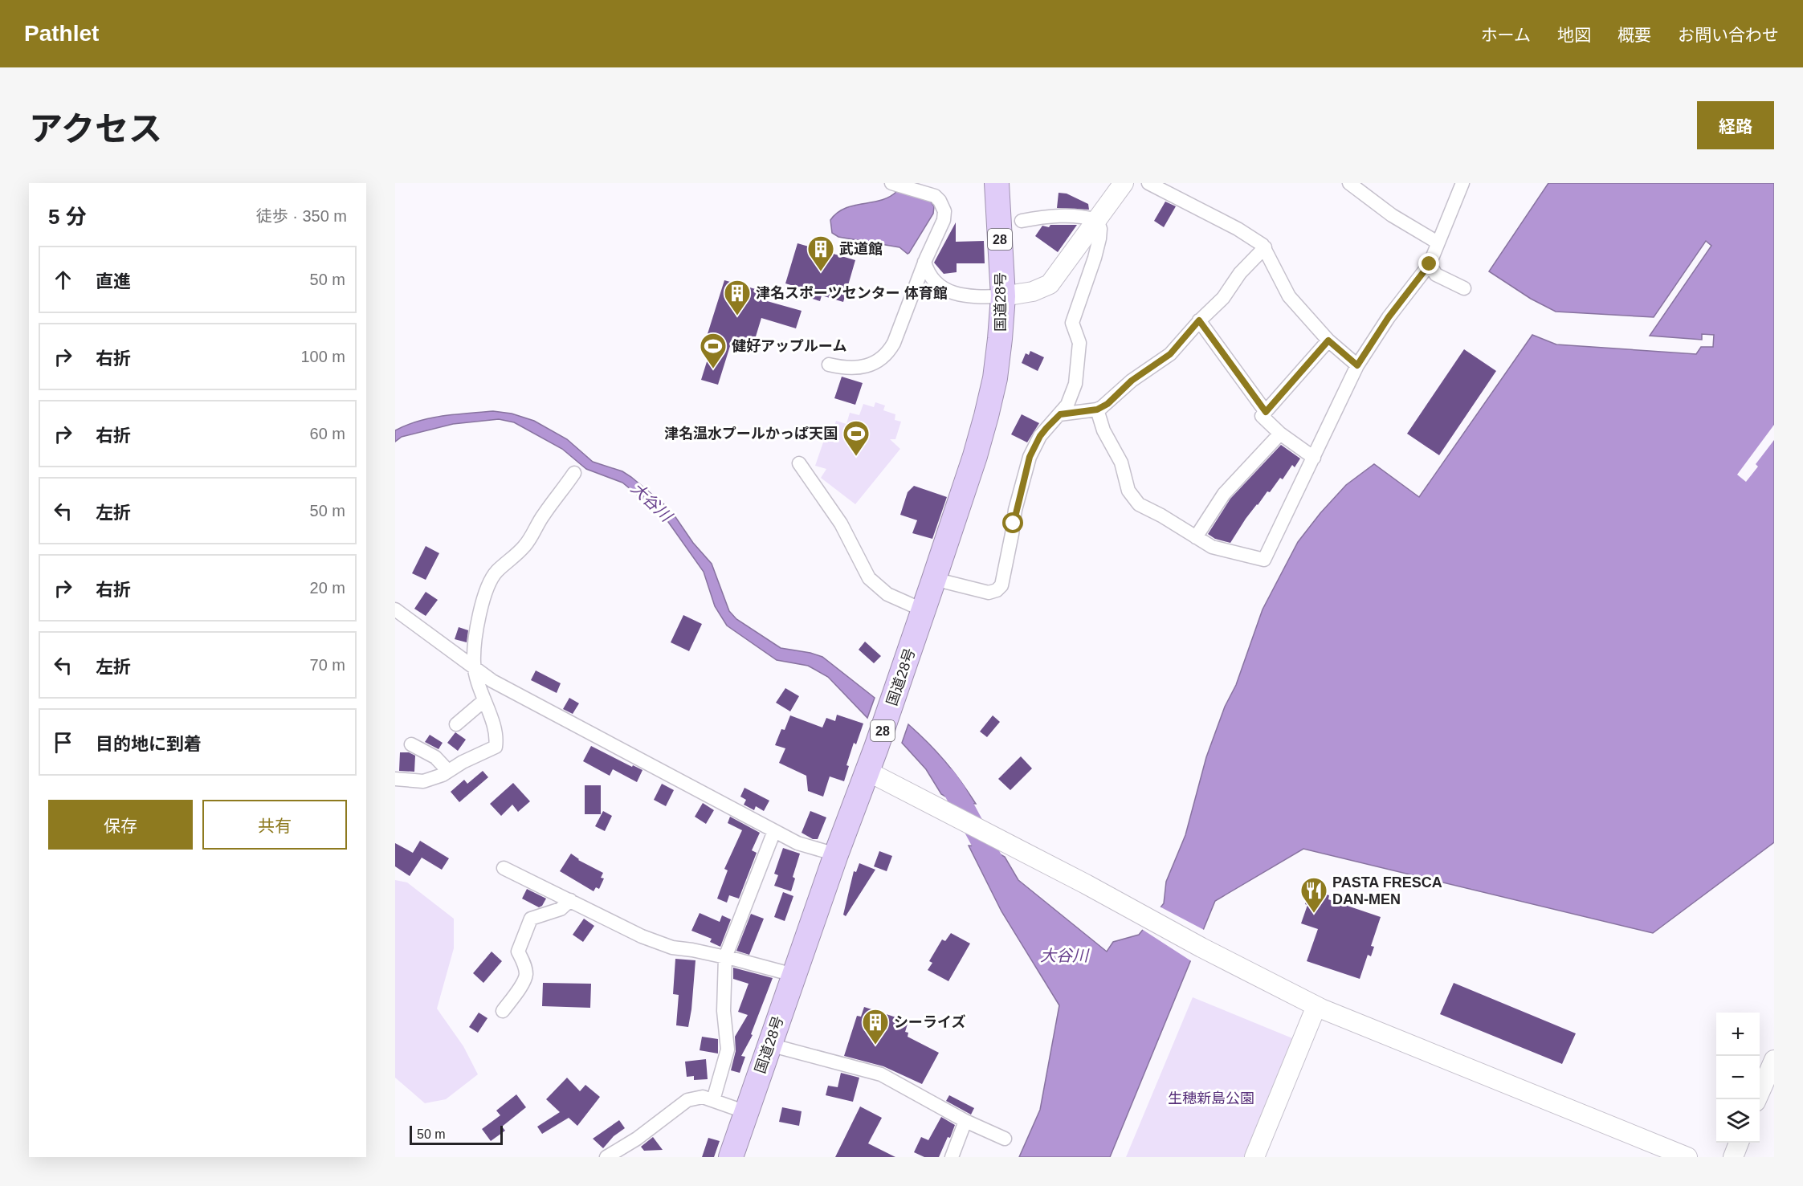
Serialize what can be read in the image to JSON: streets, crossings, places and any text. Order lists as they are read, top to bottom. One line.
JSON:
{"streets":{"highway":["28","国道28号"]},"water":["大谷川"],"parks":["生穂新島公園"],"places":{"building":["武道館","津名スポーツセンター 体育館","シーライズ"],"sports":["健好アップルーム","津名温水プールかっぱ天国"],"restaurant":["PASTA FRESCA DAN-MEN"]},"scale_bar":"50 m","page":{"header":"Pathlet","nav":["ホーム","地図","概要","お問い合わせ"],"title":"アクセス","buttons":["経路",["保存","共有"]],"heading":["5 分","徒歩 · 350 m"],"list":[["直進","50 m"],["右折","100 m"],["右折","60 m"],["左折","50 m"],["右折","20 m"],["左折","70 m"],"目的地に到着"],"map_buttons":["+","−"],"scale":"50 m"}}
